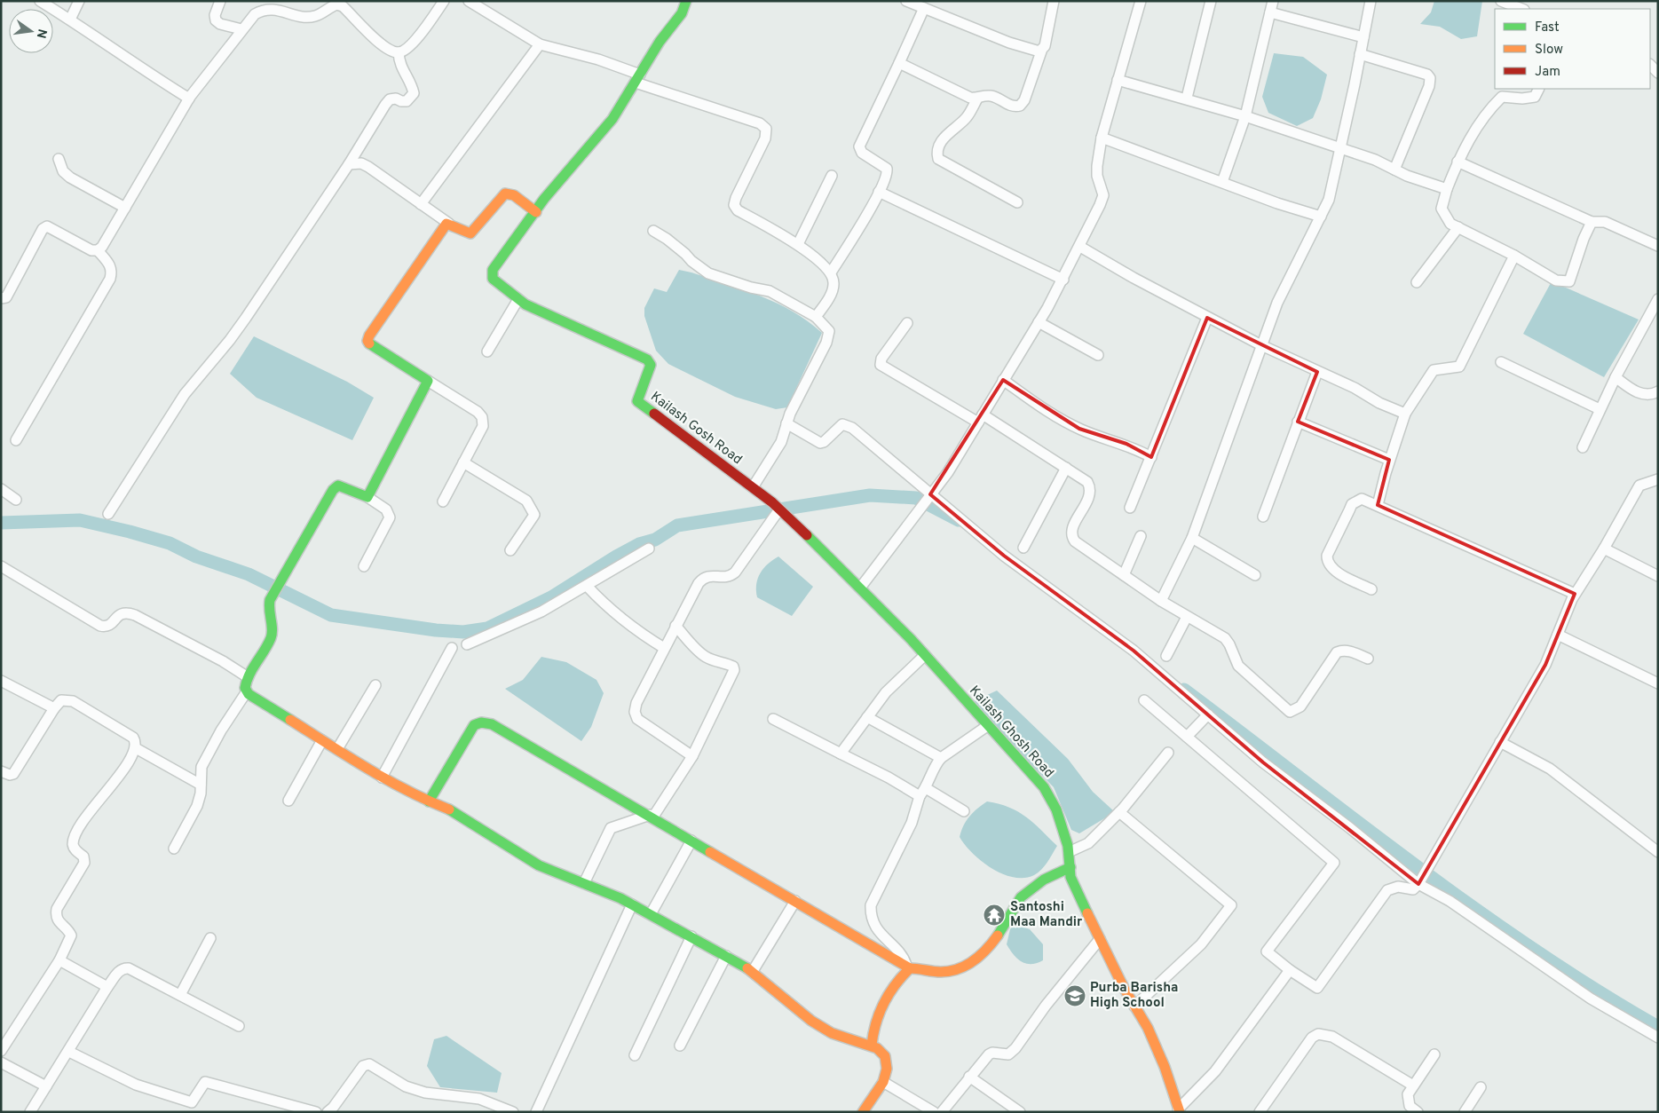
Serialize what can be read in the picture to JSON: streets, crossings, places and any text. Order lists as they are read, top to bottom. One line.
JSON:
{"streets":{"street":["Kailash Gosh Road","Kailash Ghosh Road"]},"crossings":[["Kailash Gosh Road","Kailash Ghosh Road"]],"places":{"temple":["Santoshi Maa Mandir"],"school or university":["Purba Barisha High School"]},"legend":["Fast","Slow","Jam"],"north":"right"}
